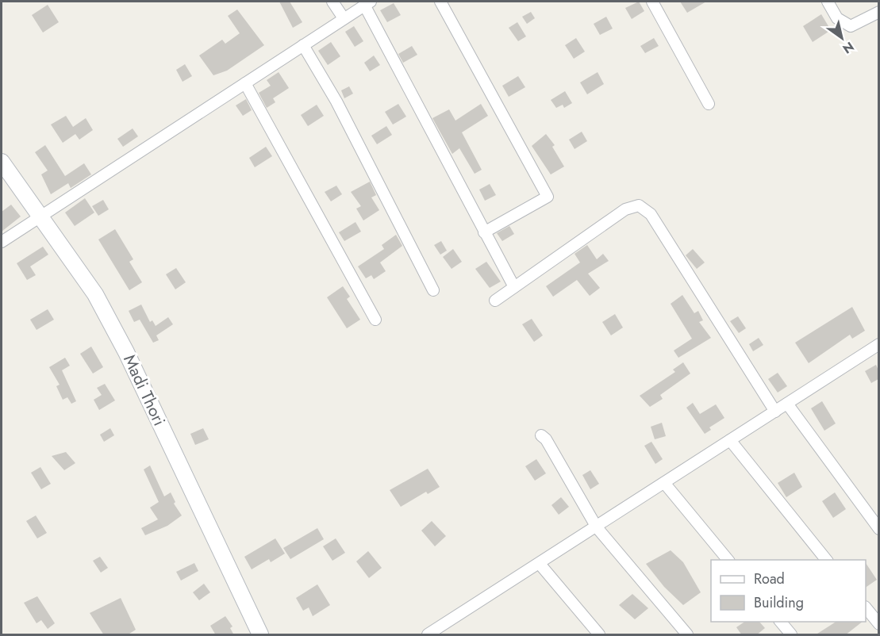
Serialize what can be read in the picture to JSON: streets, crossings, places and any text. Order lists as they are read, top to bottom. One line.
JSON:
{"streets":{"main road":["Madi Thori"]},"legend":["Road","Building"],"north":"bottom right"}
